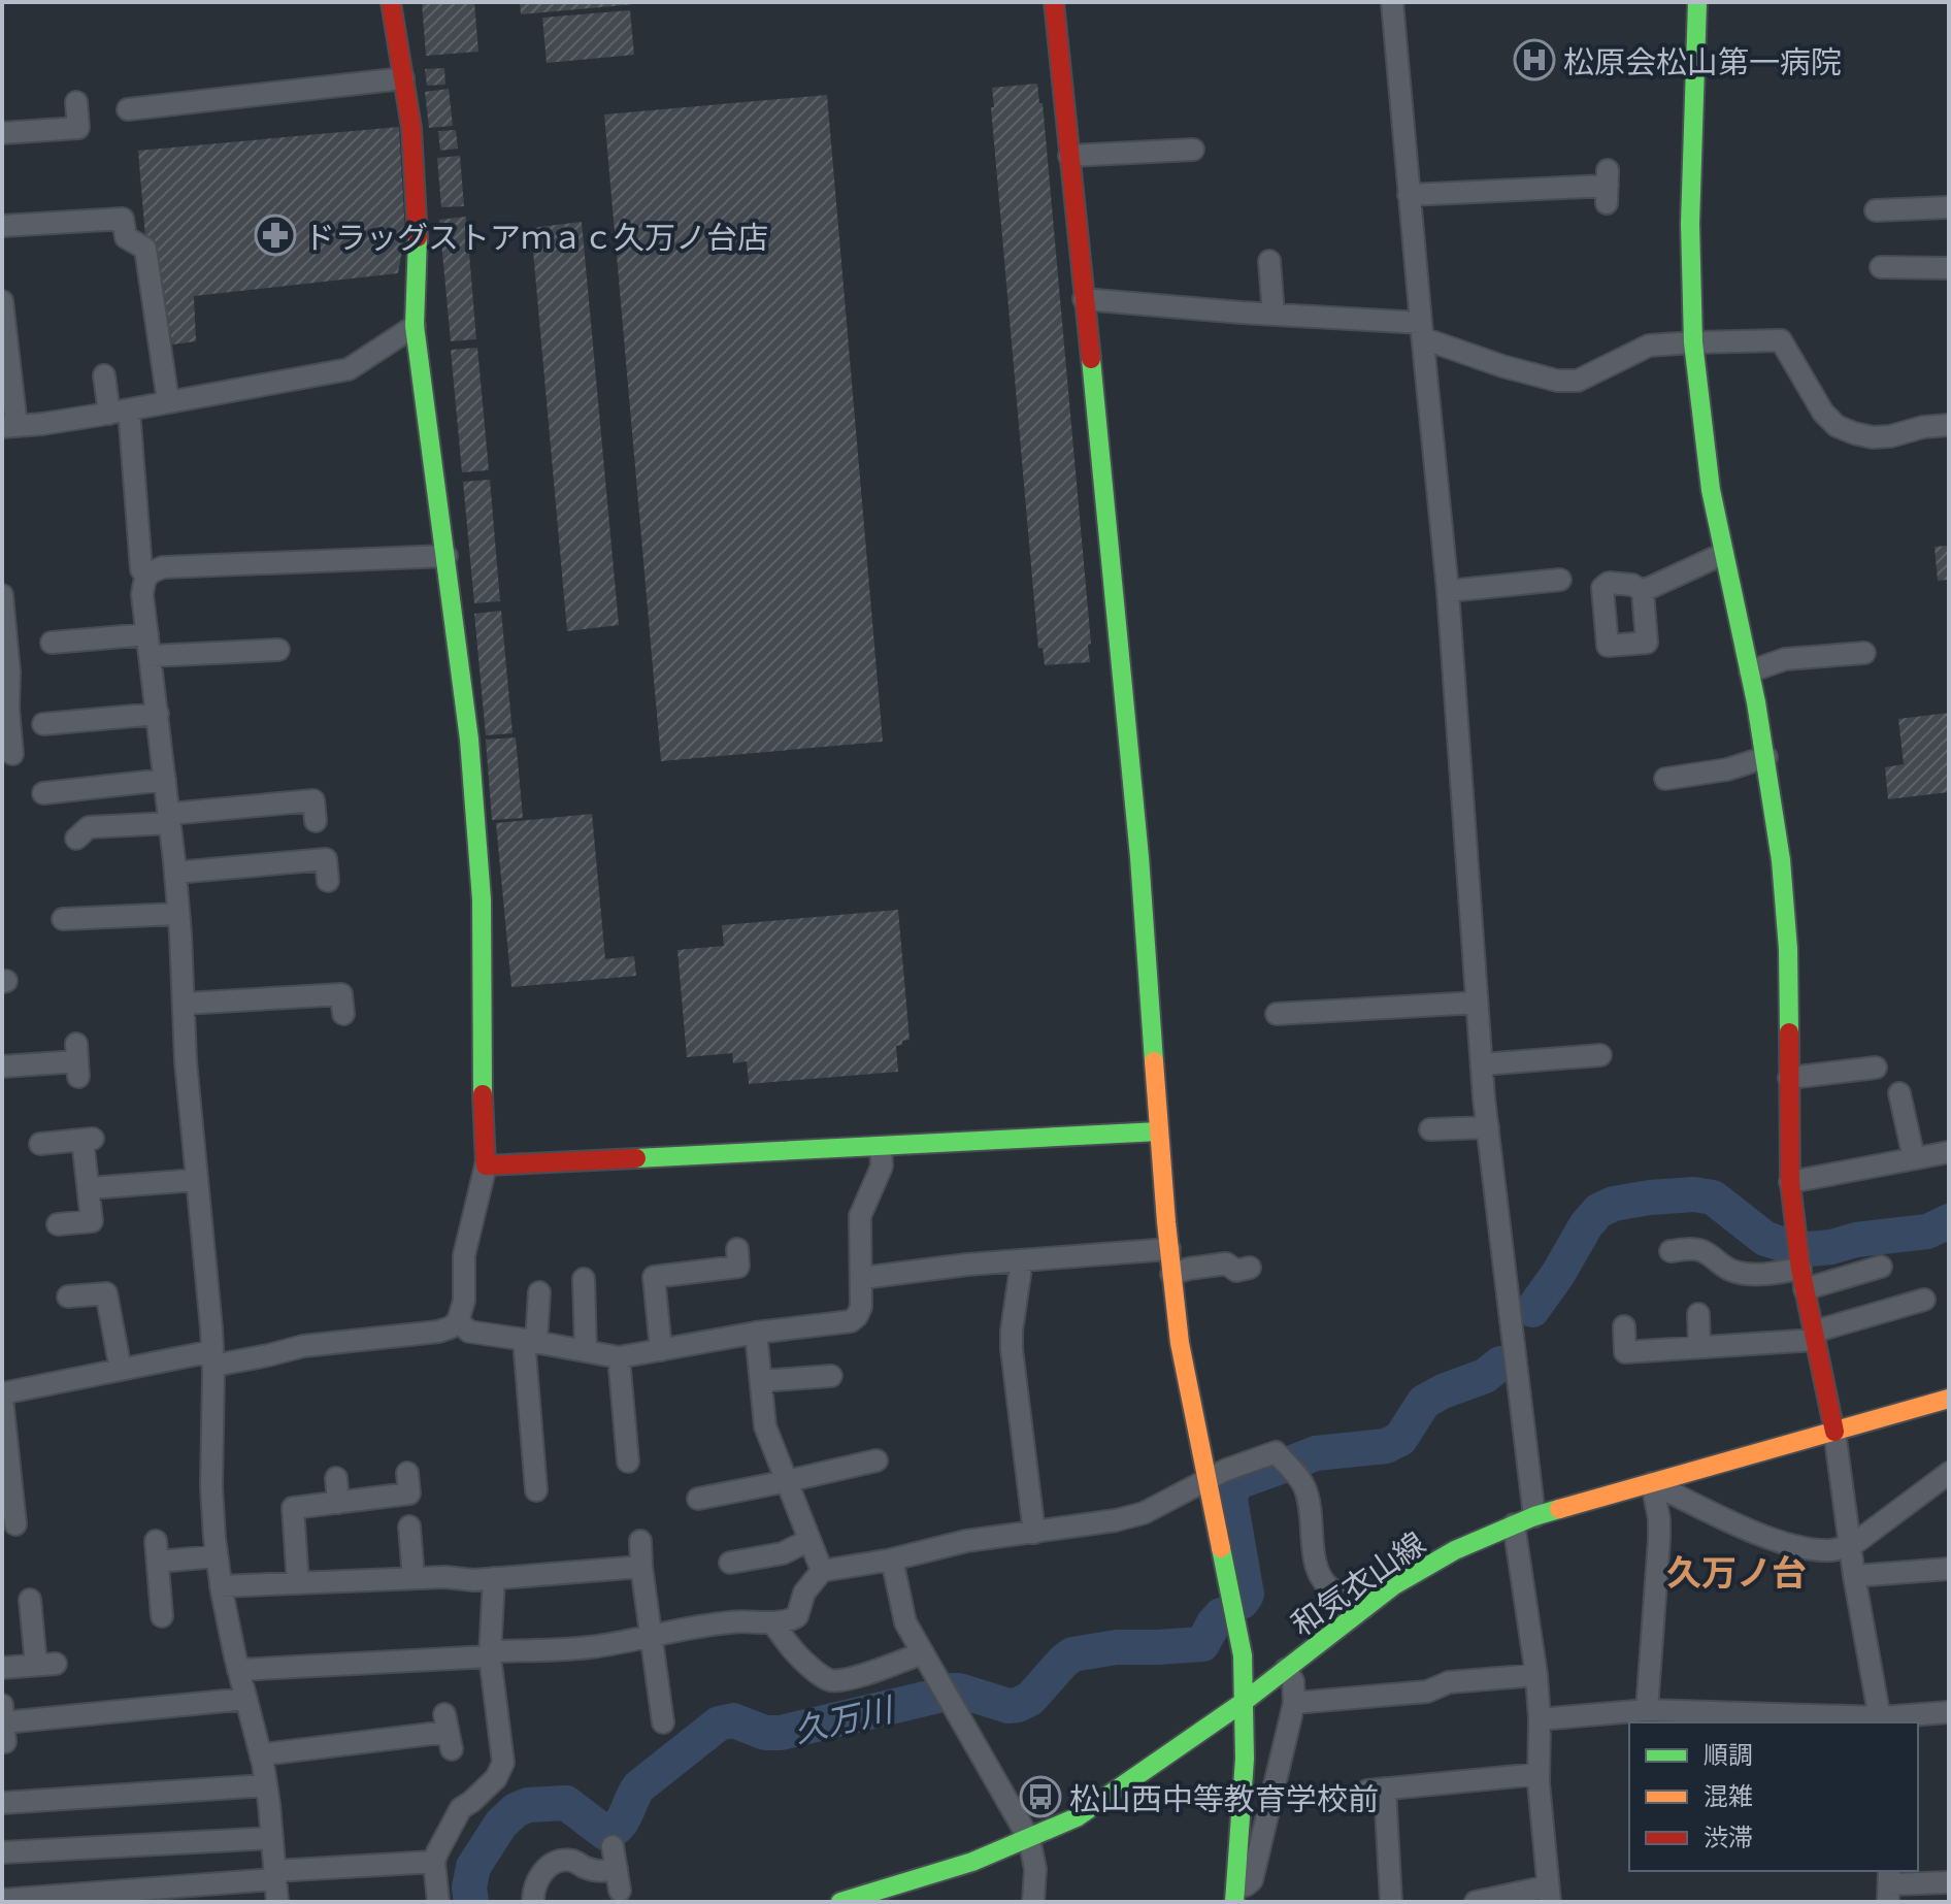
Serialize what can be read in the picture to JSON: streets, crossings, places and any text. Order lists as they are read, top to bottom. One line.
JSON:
{"streets":{"street":["和気衣山線"]},"districts":["久万ノ台"],"water":["久万川"],"places":{"hospital":["松原会松山第一病院"],"pharmacy":["ドラッグストアｍａｃ久万ノ台店"],"bus stop":["松山西中等教育学校前"]},"legend":["順調","混雑","渋滞"]}
